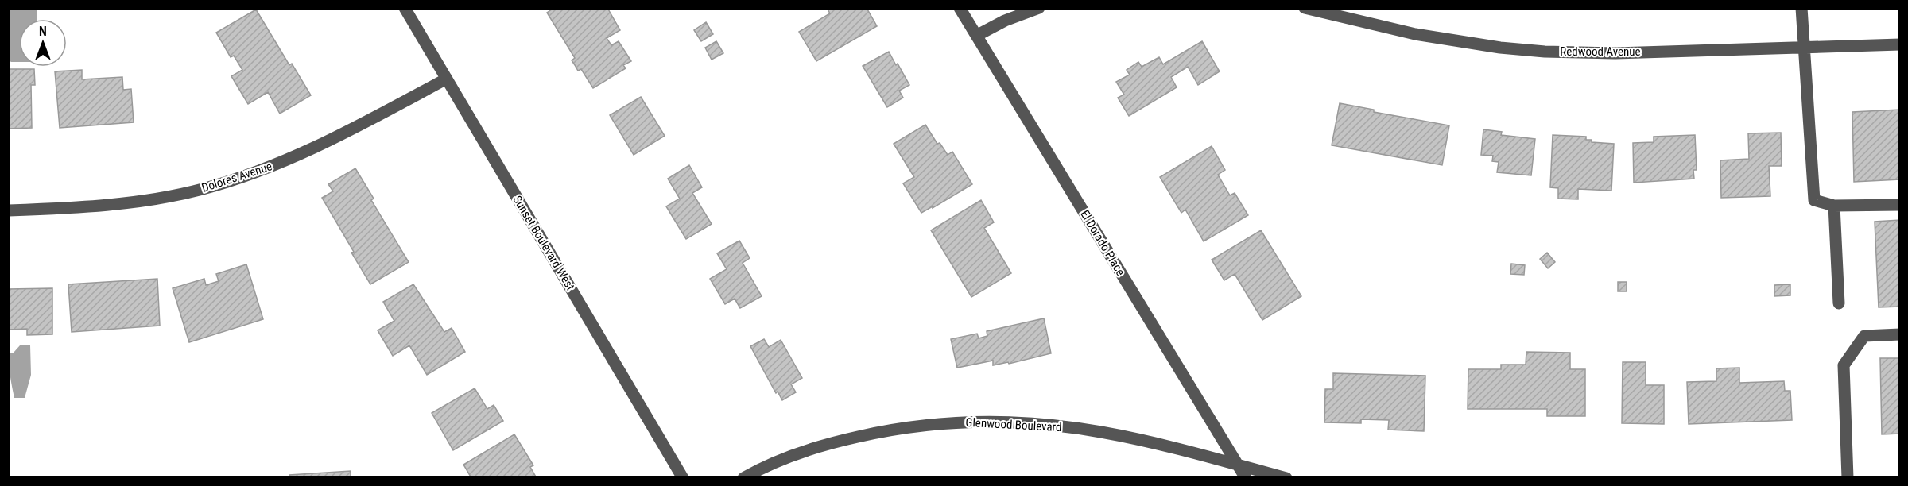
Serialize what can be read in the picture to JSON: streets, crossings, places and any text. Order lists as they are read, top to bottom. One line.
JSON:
{"streets":{"street":["Redwood Avenue","Dolores Avenue","Sunset Boulevard West","El Dorado Place","Glenwood Boulevard"]},"crossings":[["Dolores Avenue","Sunset Boulevard West"],["El Dorado Place","Glenwood Boulevard"]],"north":"top"}
